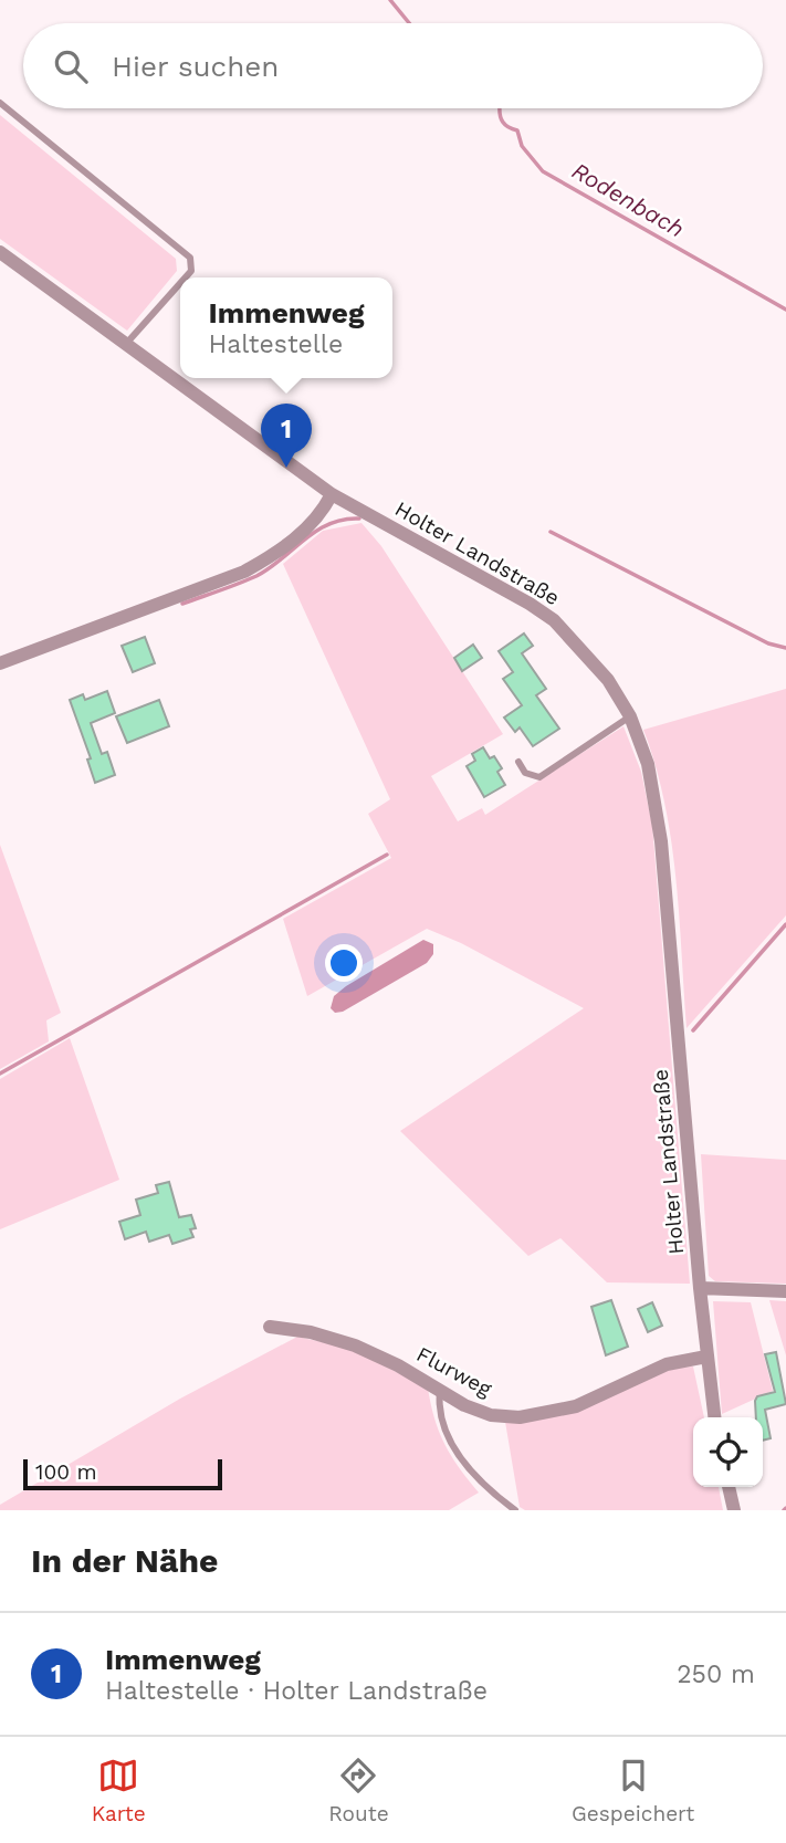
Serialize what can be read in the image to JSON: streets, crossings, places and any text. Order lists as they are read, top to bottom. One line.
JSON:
{"streets":{"street":["Holter Landstraße","Flurweg"]},"crossings":[["Holter Landstraße","Flurweg"]],"water":["Rodenbach"],"scale_bar":"100 m","page":{"search":"Hier suchen","popup":["Immenweg","Haltestelle"],"pins":"1","scale":"100 m","heading":"In der Nähe","list":[{"mark":"1","name":"Immenweg","note":"Haltestelle · Holter Landstraße","value":"250 m"}],"nav":["Karte","Route","Gespeichert"]}}
